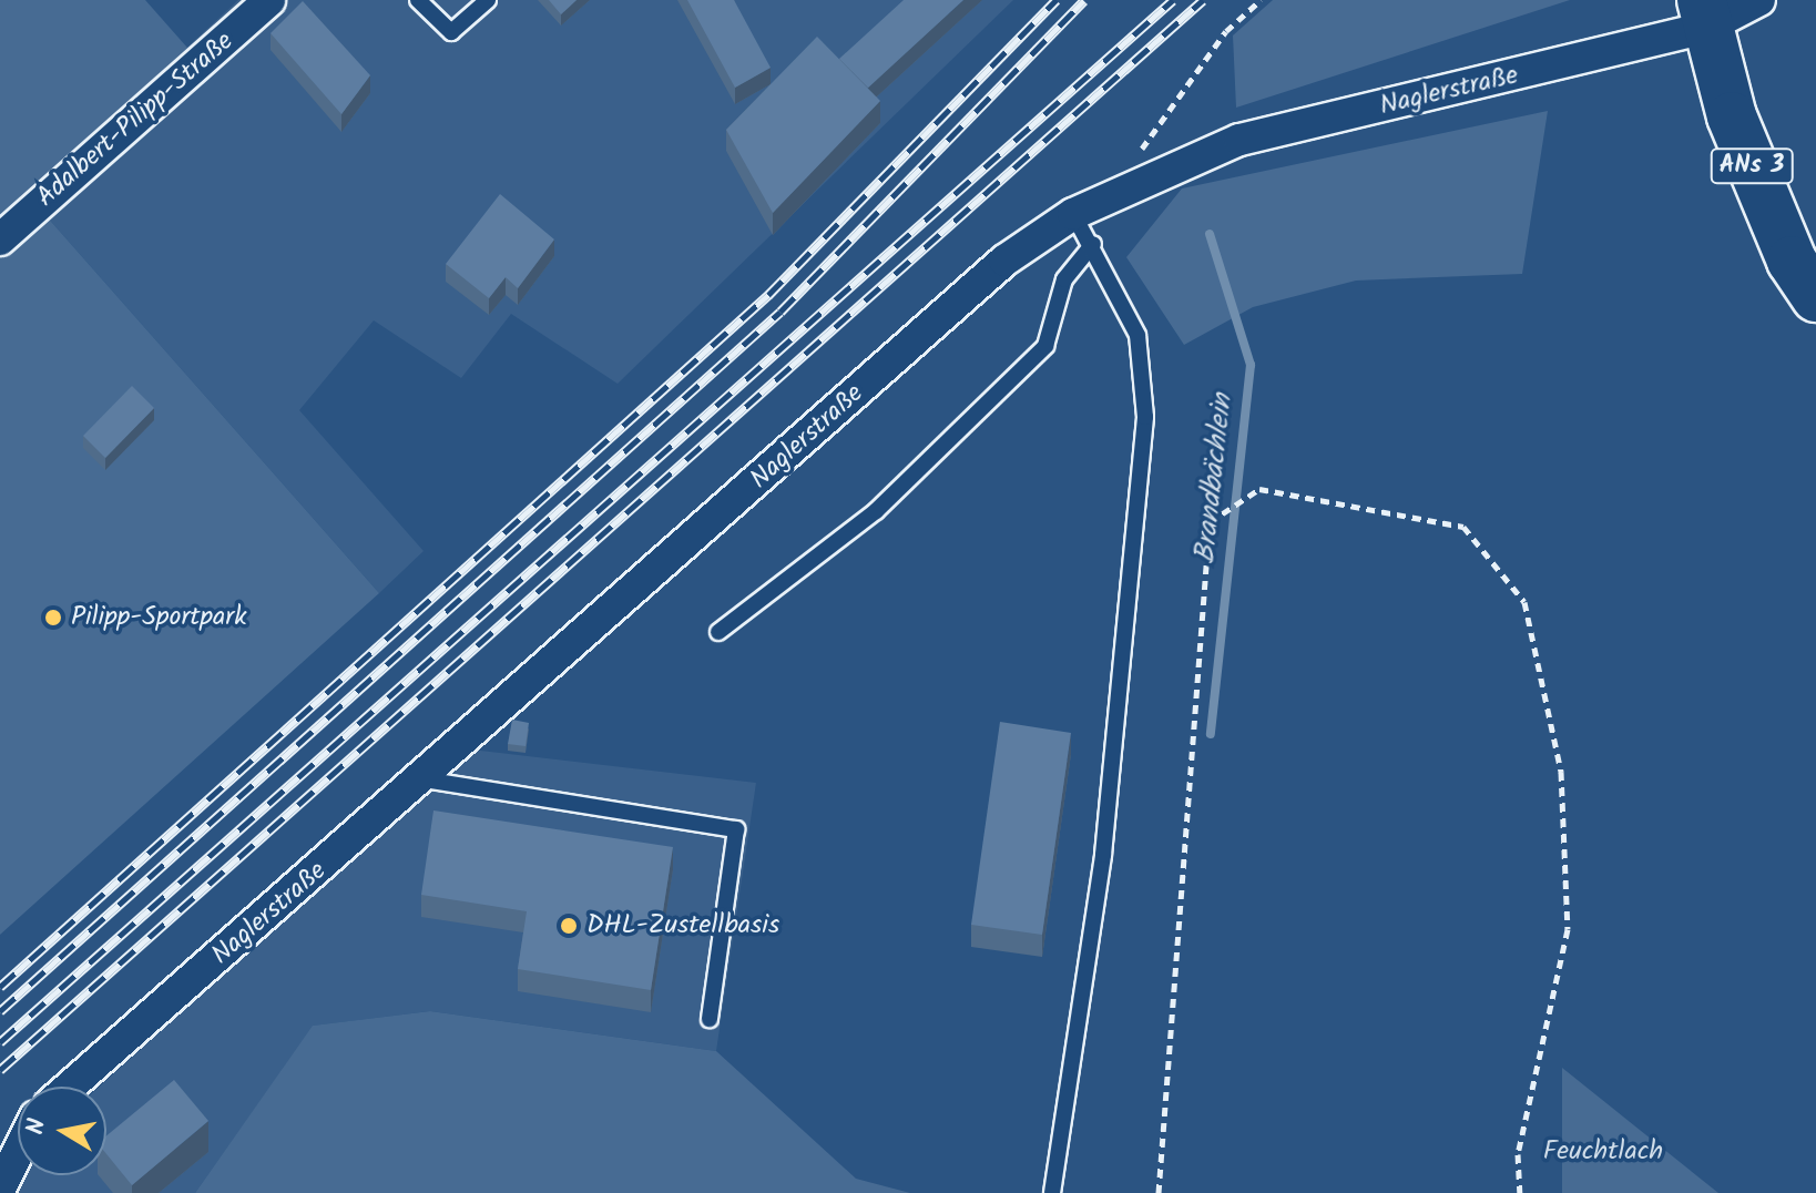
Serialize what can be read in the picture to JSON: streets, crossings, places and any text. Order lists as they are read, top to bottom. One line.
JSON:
{"streets":{"main road":["ANs 3"],"street":["Naglerstraße","Adalbert-Pilipp-Straße"]},"crossings":[["Naglerstraße","ANs 3"]],"water":["Brandbächlein"],"parks":["Feuchtlach"],"places":["Pilipp-Sportpark","DHL-Zustellbasis"],"north":"left"}
